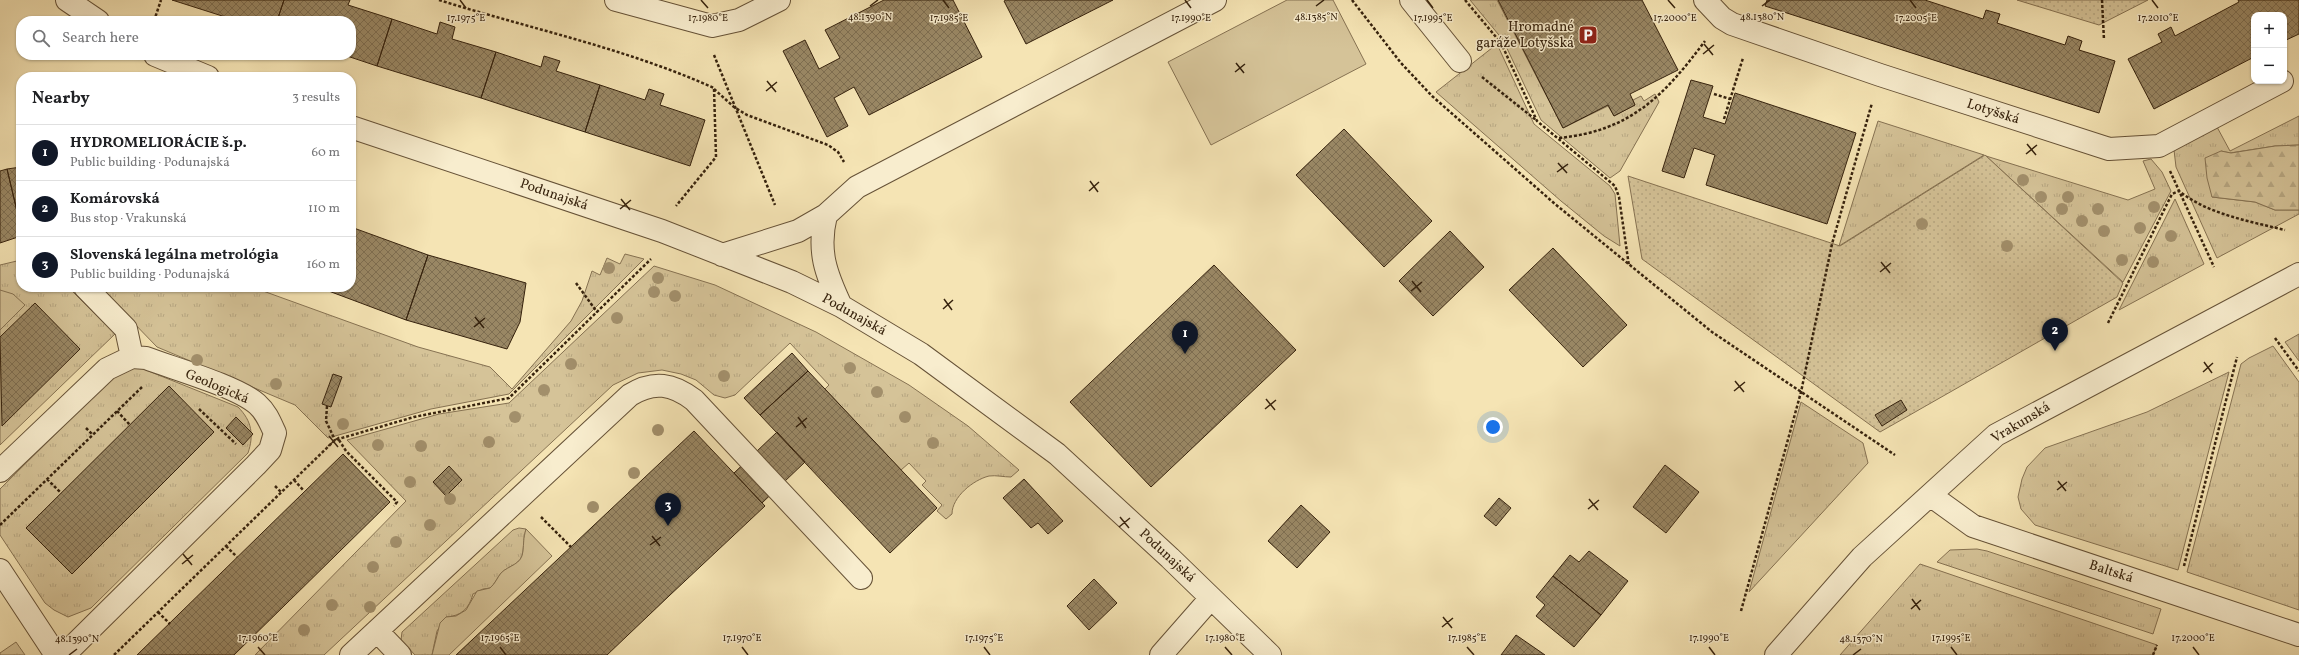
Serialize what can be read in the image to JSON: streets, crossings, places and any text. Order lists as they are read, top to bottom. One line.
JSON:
{"streets":{"street":["Lotyšská","Podunajská","Geologická","Vrakunská","Baltská"]},"crossings":[["Vrakunská","Baltská"]],"places":{"parking":["Hromadné garáže Lotyšská"]},"page":{"map_buttons":["+","−"],"search":"Search here","heading":["Nearby","3 results"],"list":[{"mark":"1","name":"HYDROMELIORÁCIE š.p.","note":"Public building · Podunajská","value":"60 m"},{"mark":"2","name":"Komárovská","note":"Bus stop · Vrakunská","value":"110 m"},{"mark":"3","name":"Slovenská legálna metrológia","note":"Public building · Podunajská","value":"160 m"}],"pins":["2","1","3"]},"coordinates":["48.1390°N","48.1385°N","48.1380°N","17.2010°E","17.1975°E","17.1980°E","17.1985°E","17.1990°E","17.1995°E","17.2000°E","17.2005°E","17.1960°E","17.1965°E","17.1970°E","48.1370°N"]}
